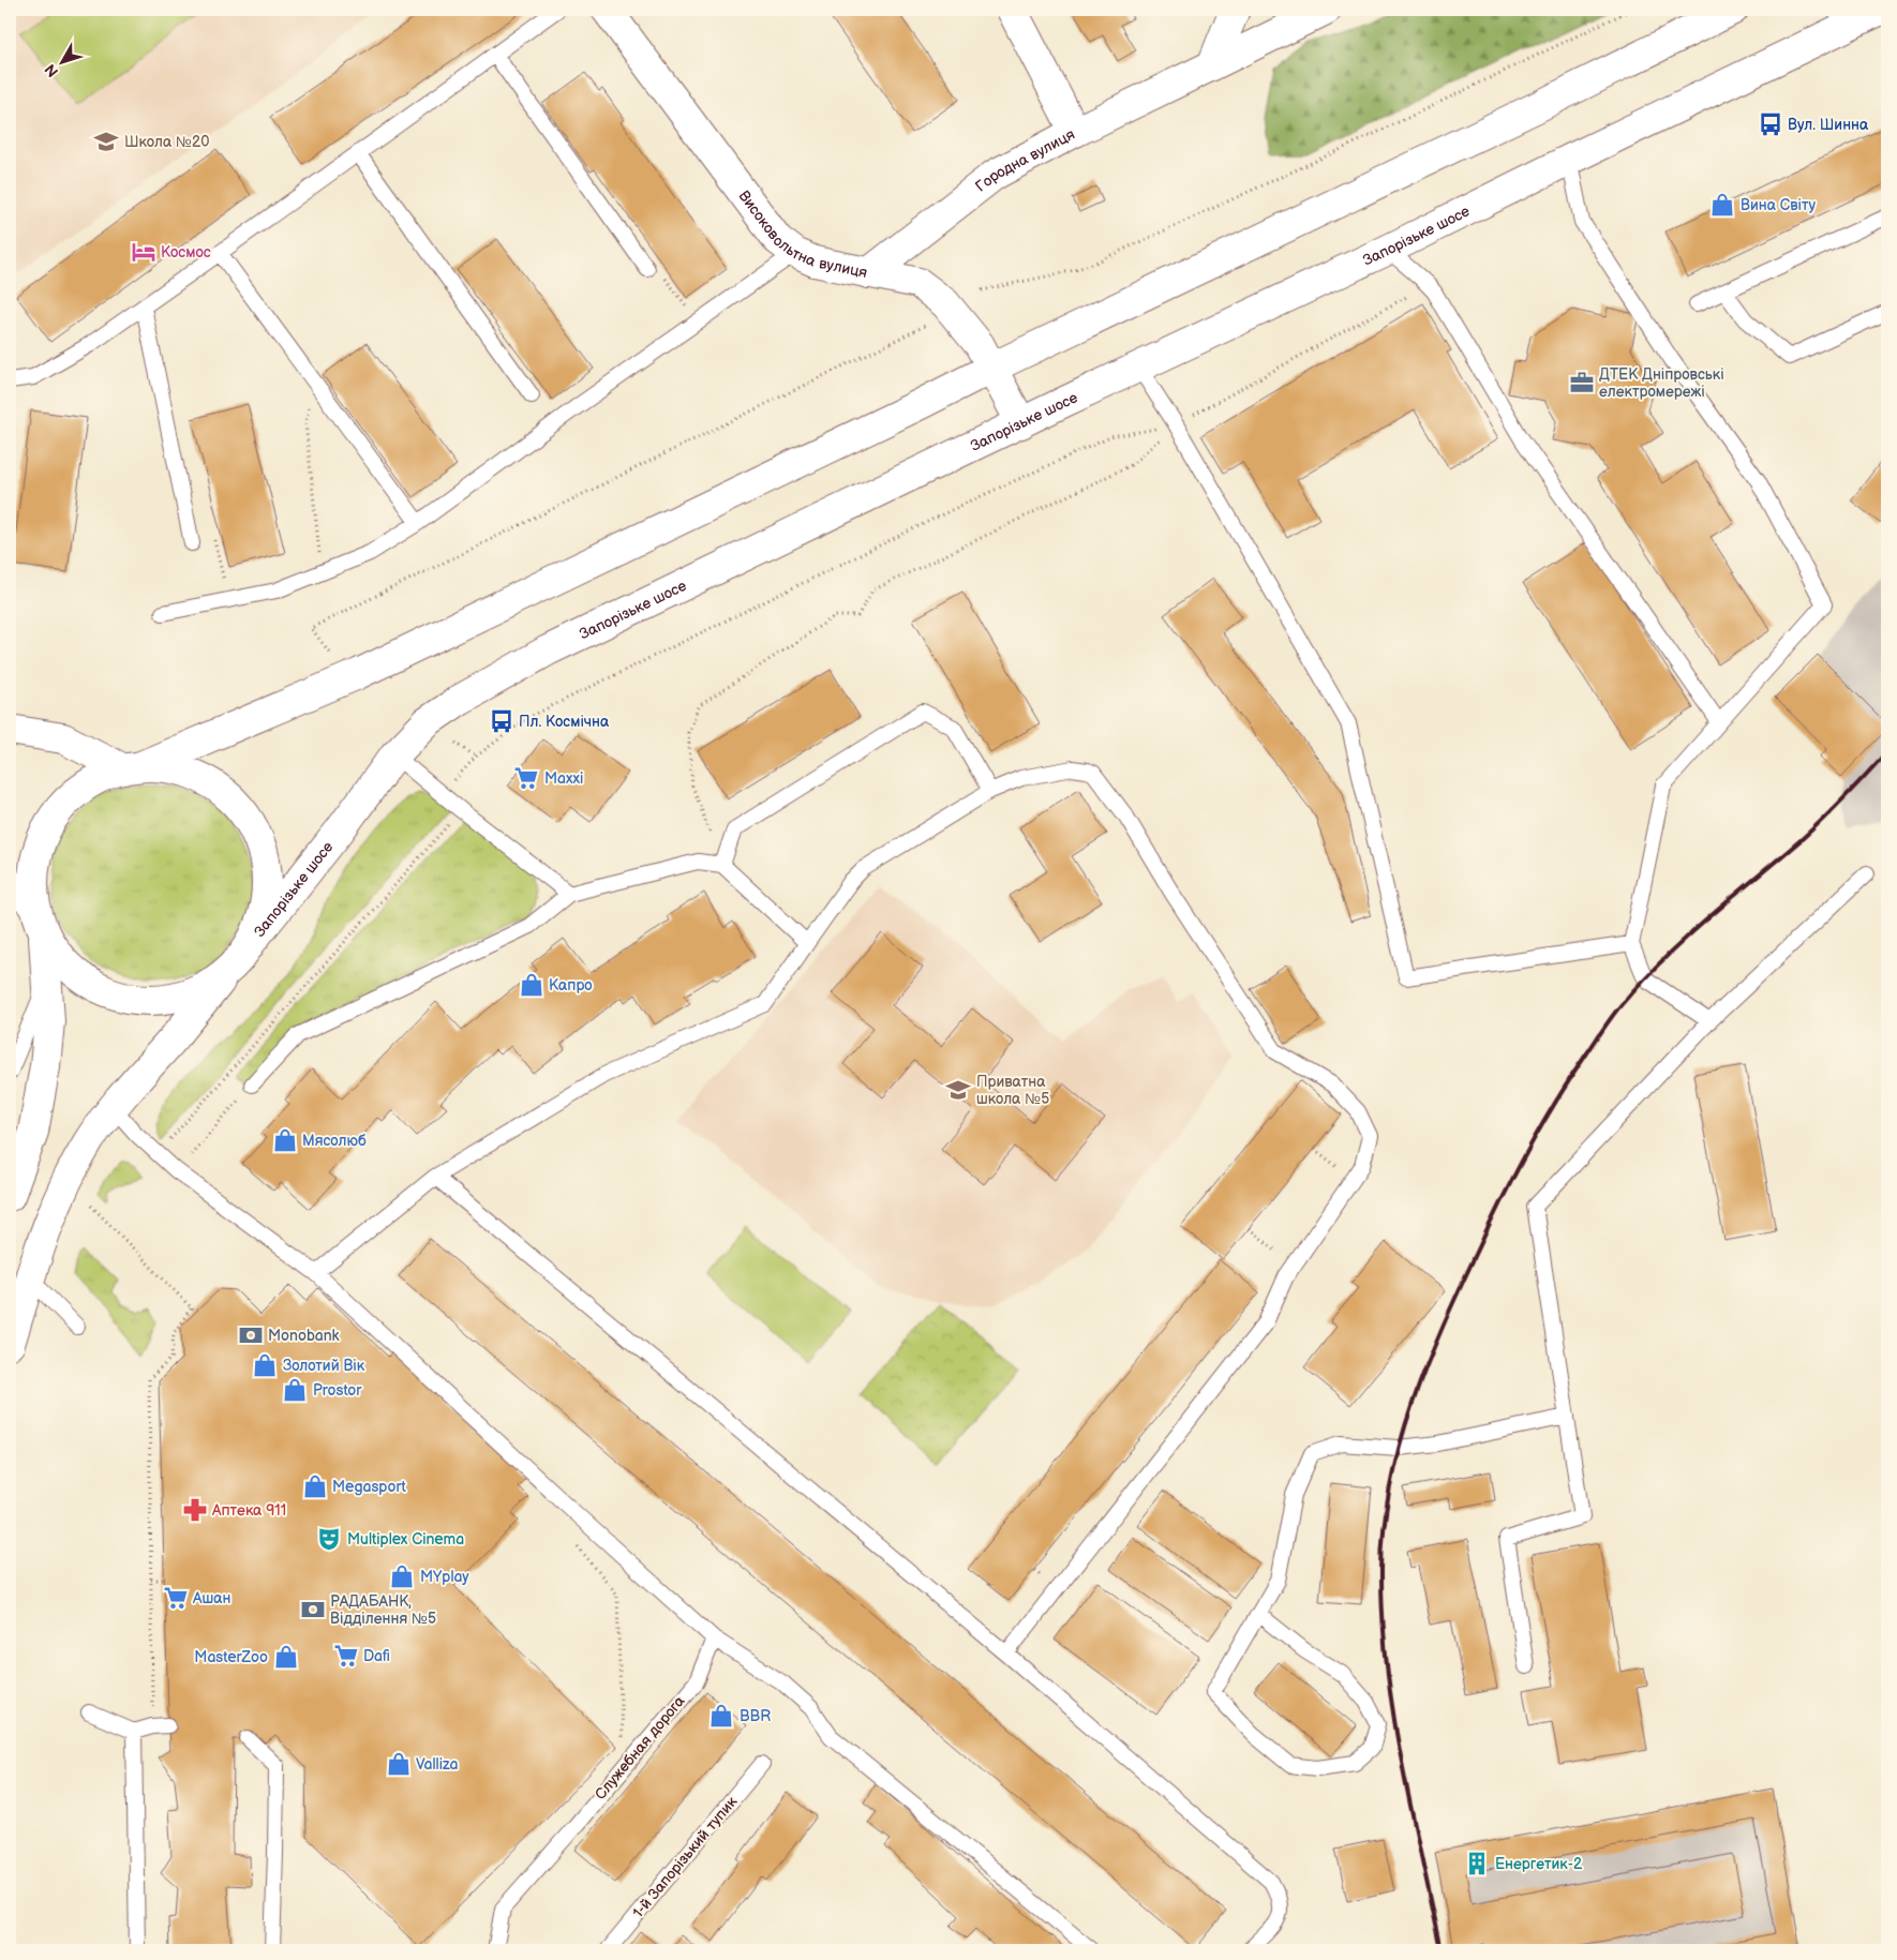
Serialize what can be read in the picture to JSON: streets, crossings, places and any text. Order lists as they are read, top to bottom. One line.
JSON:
{"streets":{"main road":["Городна вулиця","Високовольтна вулиця","Запорізьке шосе"],"lane":["Служебная дорога","1-й Запорізький тупик"]},"crossings":[["Городна вулиця","Високовольтна вулиця"],["Високовольтна вулиця","Запорізьке шосе"]],"places":{"bus stop":["Вул. Шинна","Пл. Космічна"],"school or university":["Школа №20","Приватна школа №5"],"shop":["Вина Світу","Капро","Мясолюб","Золотий Вік","Prostor","Megasport","MYplay","MasterZoo","BBR","Valliza"],"hotel":["Космос"],"office":["ДТЕК Дніпровські електромережі"],"supermarket":["Maxxi","Ашан","Dafi"],"bank":["Monobank","РАДАБАНК, Відділення №5"],"pharmacy":["Аптека 911"],"theatre":["Multiplex Cinema"],"building":["Енергетик-2"]},"north":"bottom left"}
